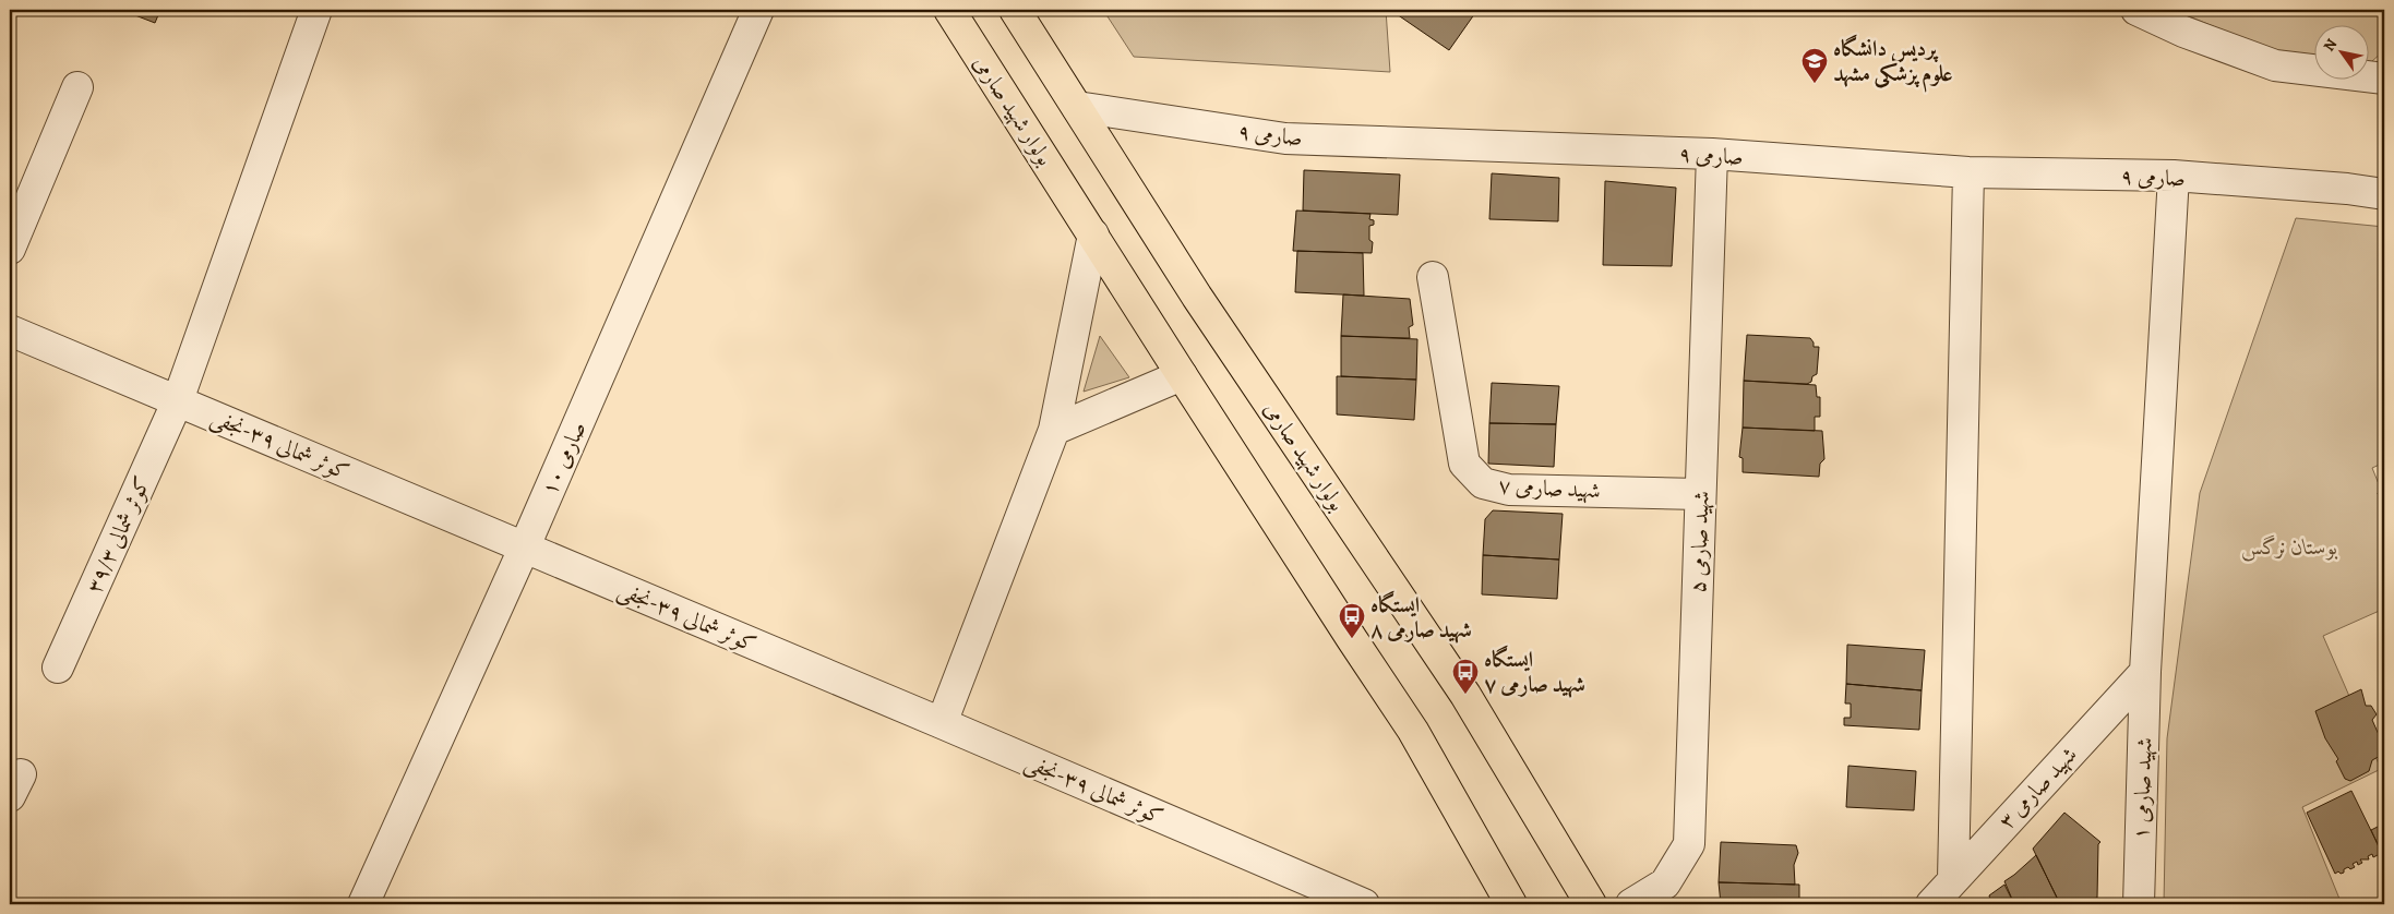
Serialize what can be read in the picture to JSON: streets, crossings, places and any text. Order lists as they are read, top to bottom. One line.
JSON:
{"streets":{"main road":["بولوار شهید صارمی"],"street":["صارمی ۹","کوثر شمالی ۳۹-نجفی","صارمی ۱۰","شهید صارمی ۷","کوثر شمالی ۳۹/۳","شهید صارمی ۵","شهید صارمی ۳","شهید صارمی ۱"]},"crossings":[["بولوار شهید صارمی","صارمی ۹"],["صارمی ۹","شهید صارمی ۵"],["صارمی ۹","شهید صارمی ۱"],["کوثر شمالی ۳۹-نجفی","صارمی ۱۰"],["کوثر شمالی ۳۹-نجفی","کوثر شمالی ۳۹/۳"],["شهید صارمی ۷","شهید صارمی ۵"],["شهید صارمی ۳","شهید صارمی ۱"]],"parks":["بوستان نرگس"],"places":{"school or university":["پردیس دانشگاه علوم پزشکی مشهد"],"bus stop":["ایستگاه شهید صارمی ۸","ایستگاه شهید صارمی ۷"]},"north":"top left"}
